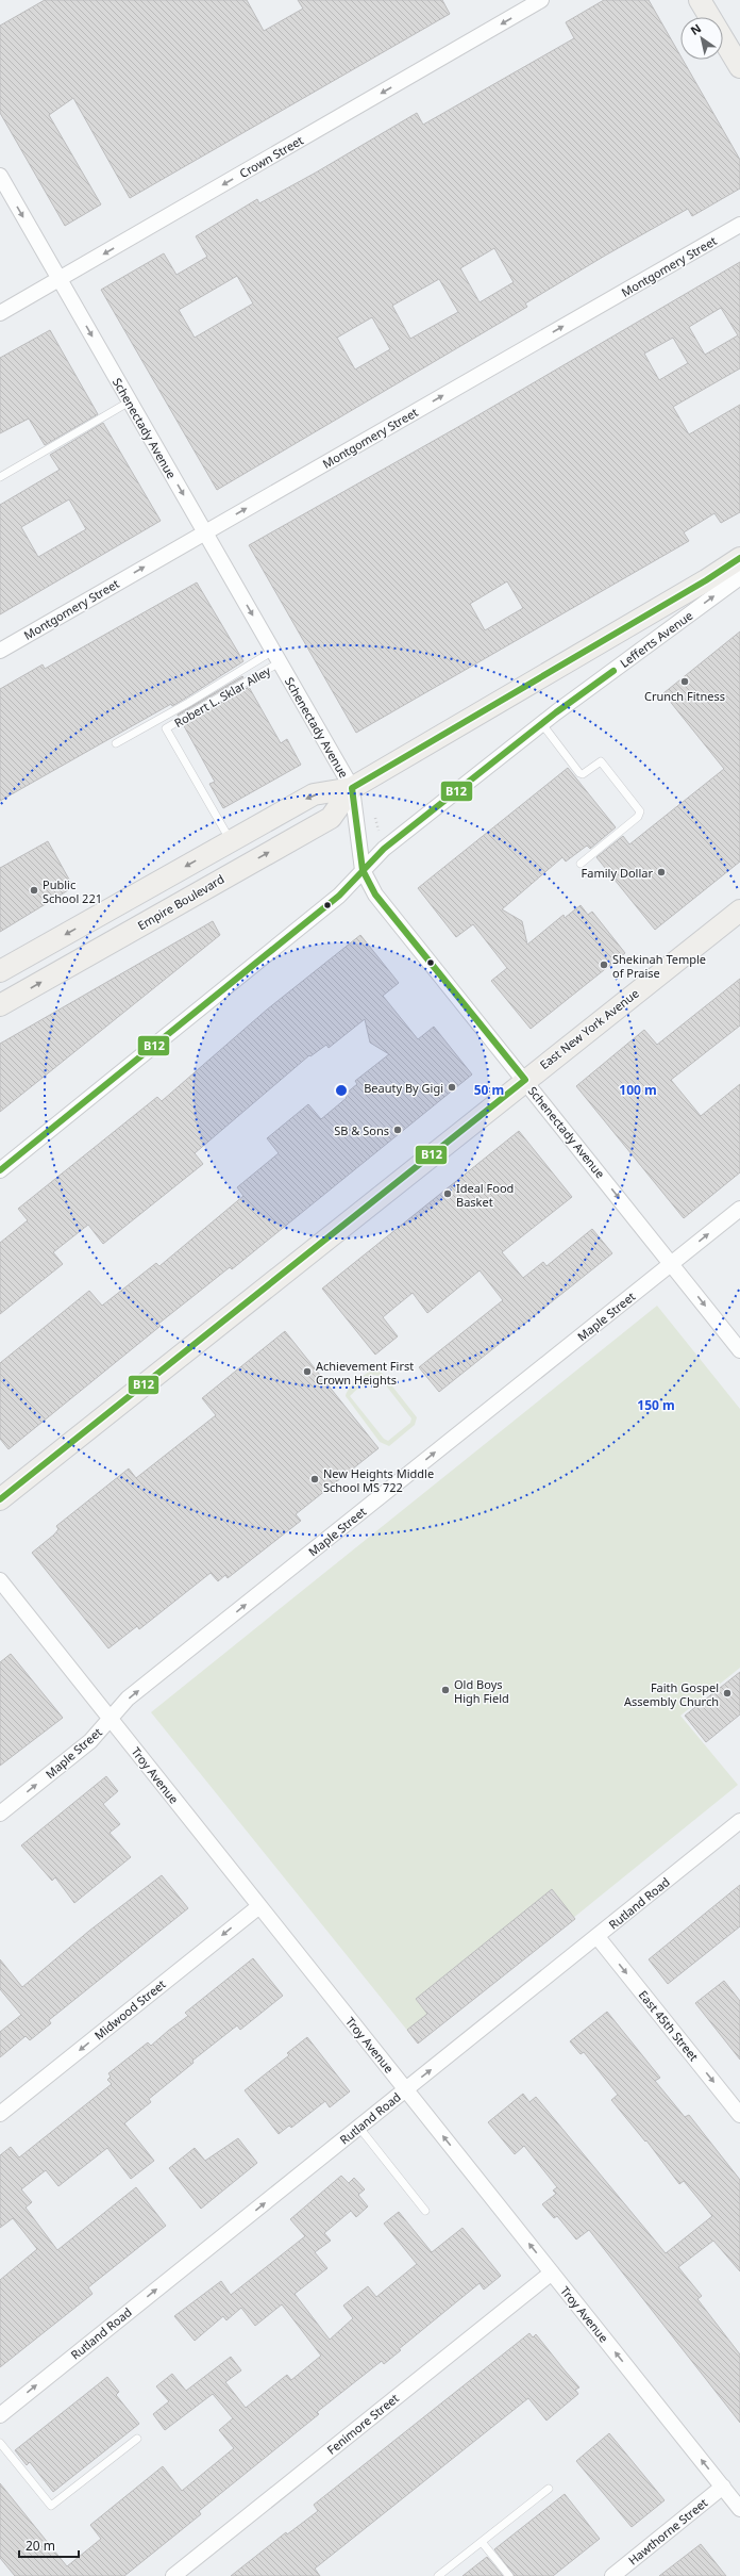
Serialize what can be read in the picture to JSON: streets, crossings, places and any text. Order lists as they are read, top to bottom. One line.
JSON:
{"streets":{"main road":["Empire Boulevard","East New York Avenue"],"street":["Crown Street","Montgomery Street","Schenectady Avenue","Lefferts Avenue","Maple Street","Troy Avenue","Rutland Road","Midwood Street","East 45th Street","Fenimore Street","Hawthorne Street"],"lane":["Robert L. Sklar Alley"]},"crossings":[["Crown Street","Schenectady Avenue"],["Montgomery Street","Schenectady Avenue"],["Schenectady Avenue","Lefferts Avenue"],["Schenectady Avenue","Robert L. Sklar Alley"],["Schenectady Avenue","Empire Boulevard"],["Schenectady Avenue","East New York Avenue"],["Schenectady Avenue","Maple Street"],["Robert L. Sklar Alley","Empire Boulevard"],["Maple Street","Troy Avenue"],["Troy Avenue","Rutland Road"],["Troy Avenue","Midwood Street"],["Troy Avenue","Fenimore Street"],["Troy Avenue","Hawthorne Street"],["Rutland Road","East 45th Street"]],"one_way":["Crown Street","Montgomery Street","Schenectady Avenue","Maple Street","Troy Avenue","Rutland Road","Midwood Street","East 45th Street"],"places":["Crunch Fitness","Family Dollar","Public School 221","Shekinah Temple of Praise","Beauty By Gigi","SB & Sons","Ideal Food Basket","Achievement First Crown Heights","New Heights Middle School MS 722","Old Boys High Field","Faith Gospel Assembly Church"],"lines":["transit line B12"],"scale_bar":"20 m","north":"top left","rings":["50 m","100 m","150 m"]}
